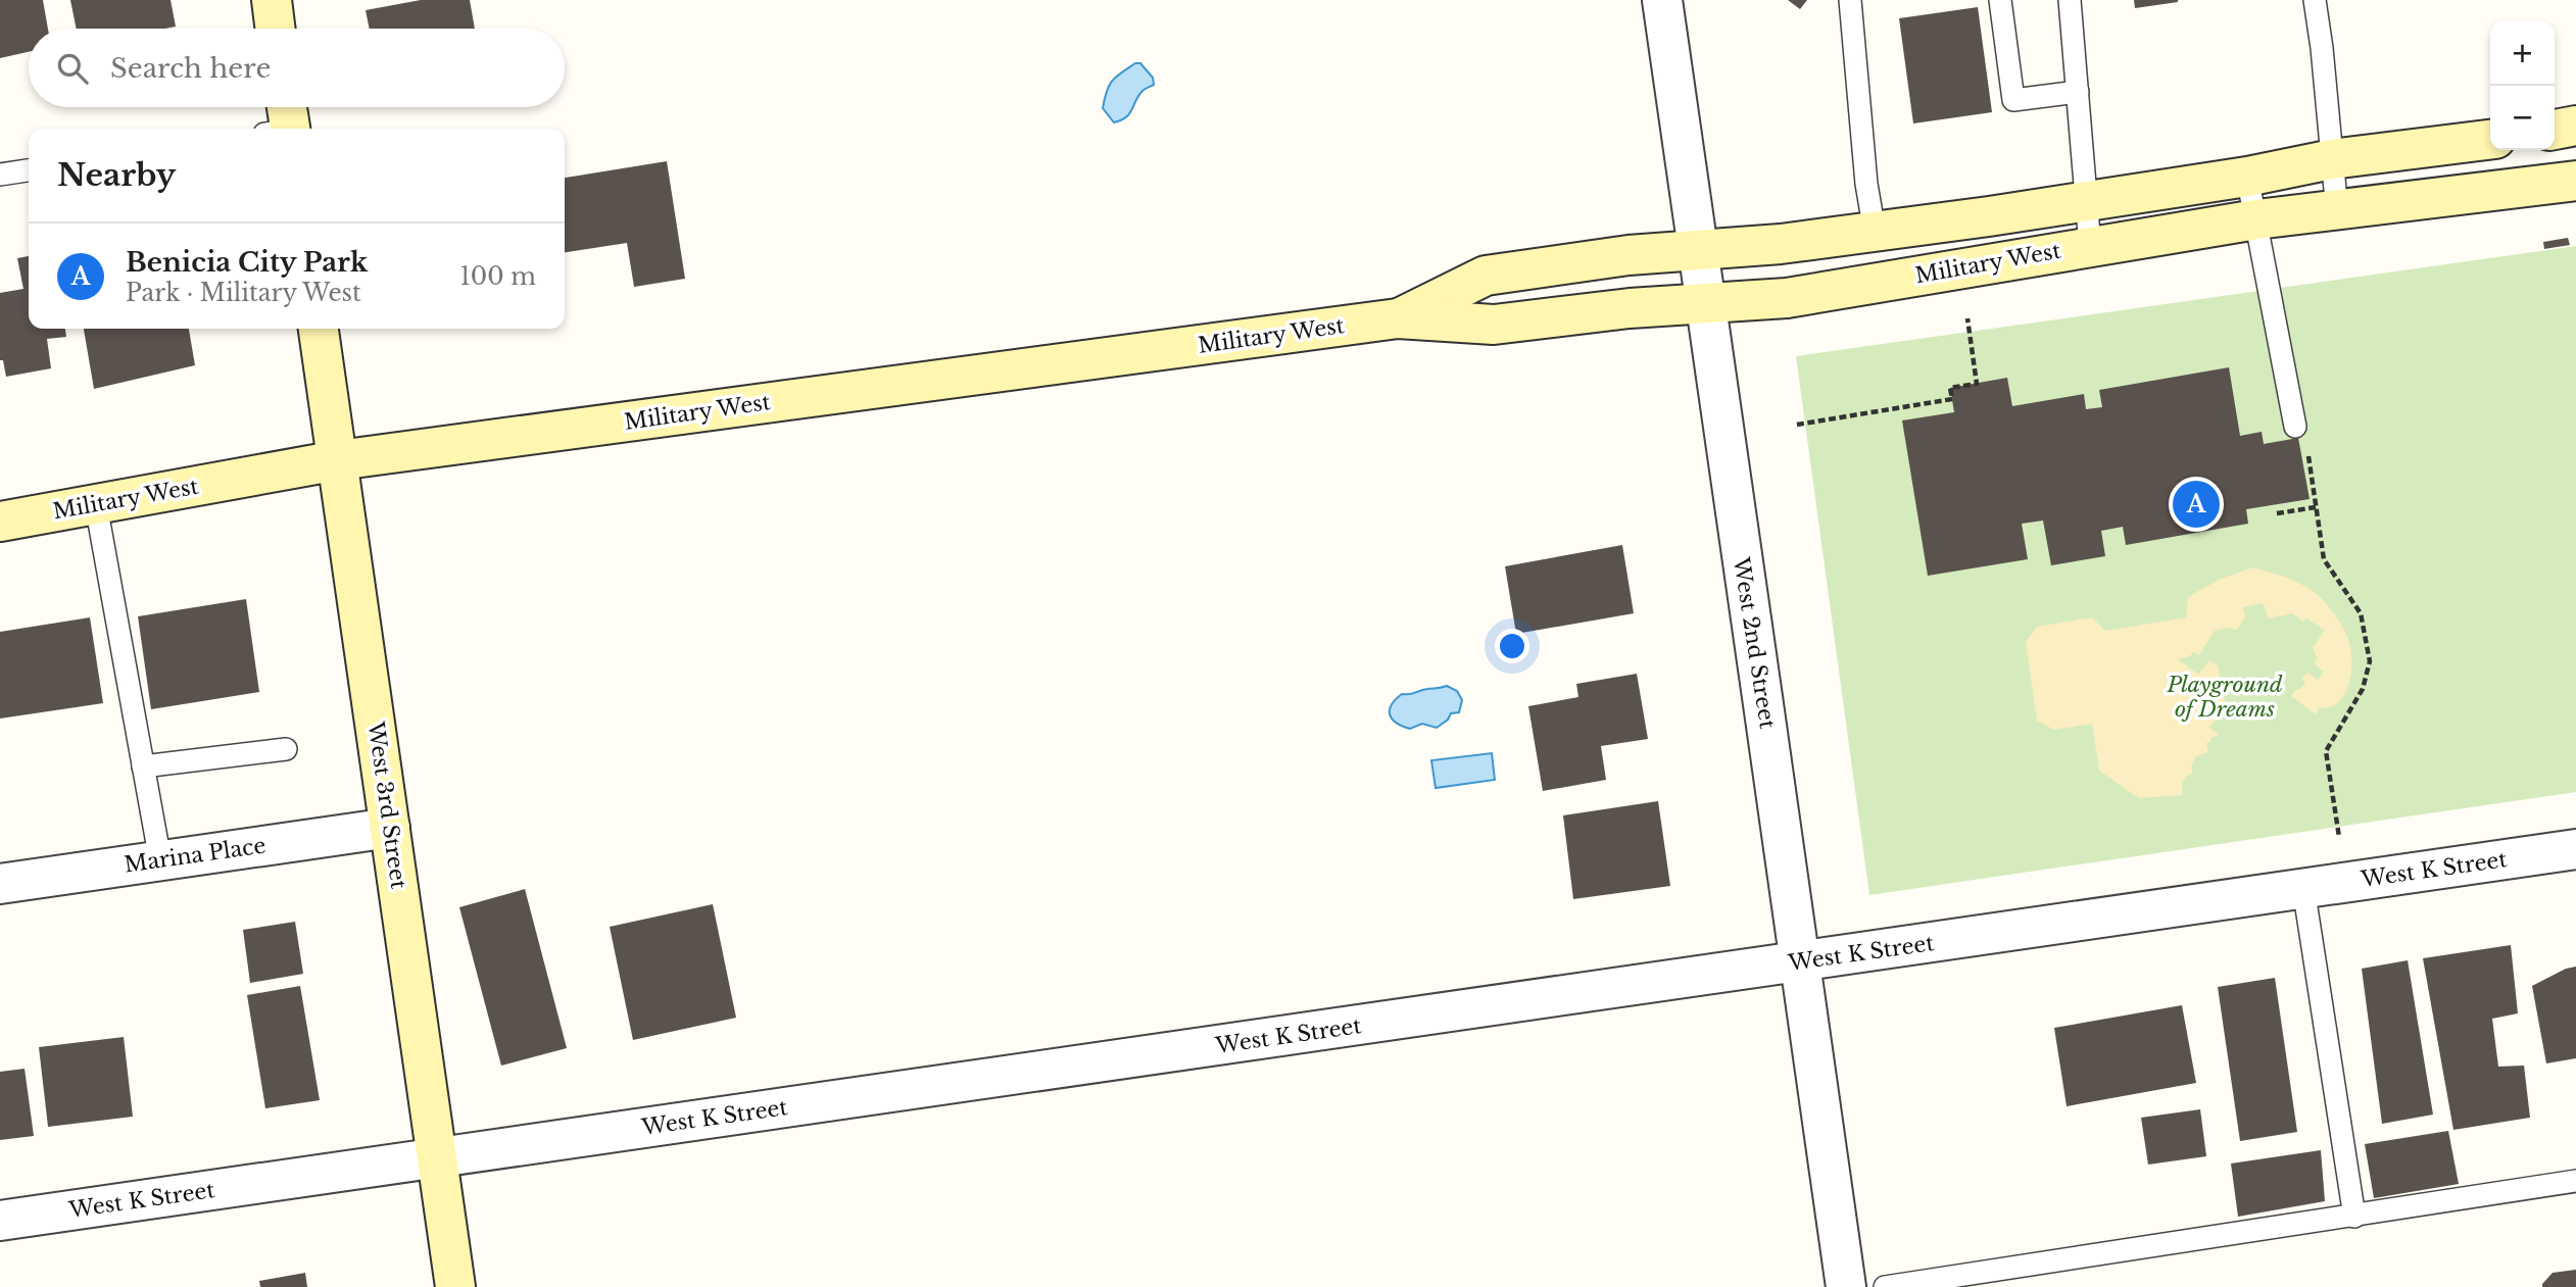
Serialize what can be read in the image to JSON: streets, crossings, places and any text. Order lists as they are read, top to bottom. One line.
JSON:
{"streets":{"main road":["Military West","West 3rd Street"],"street":["West 2nd Street","Marina Place","West K Street"]},"crossings":[["Military West","West 2nd Street"],["Military West","West 3rd Street"],["West 2nd Street","West K Street"],["West 3rd Street","Marina Place"],["West 3rd Street","West K Street"]],"parks":["Playground of Dreams"],"page":{"map_buttons":["+","−"],"search":"Search here","heading":"Nearby","list":[{"mark":"A","name":"Benicia City Park","note":"Park · Military West","value":"100 m"}],"pins":"A"}}
